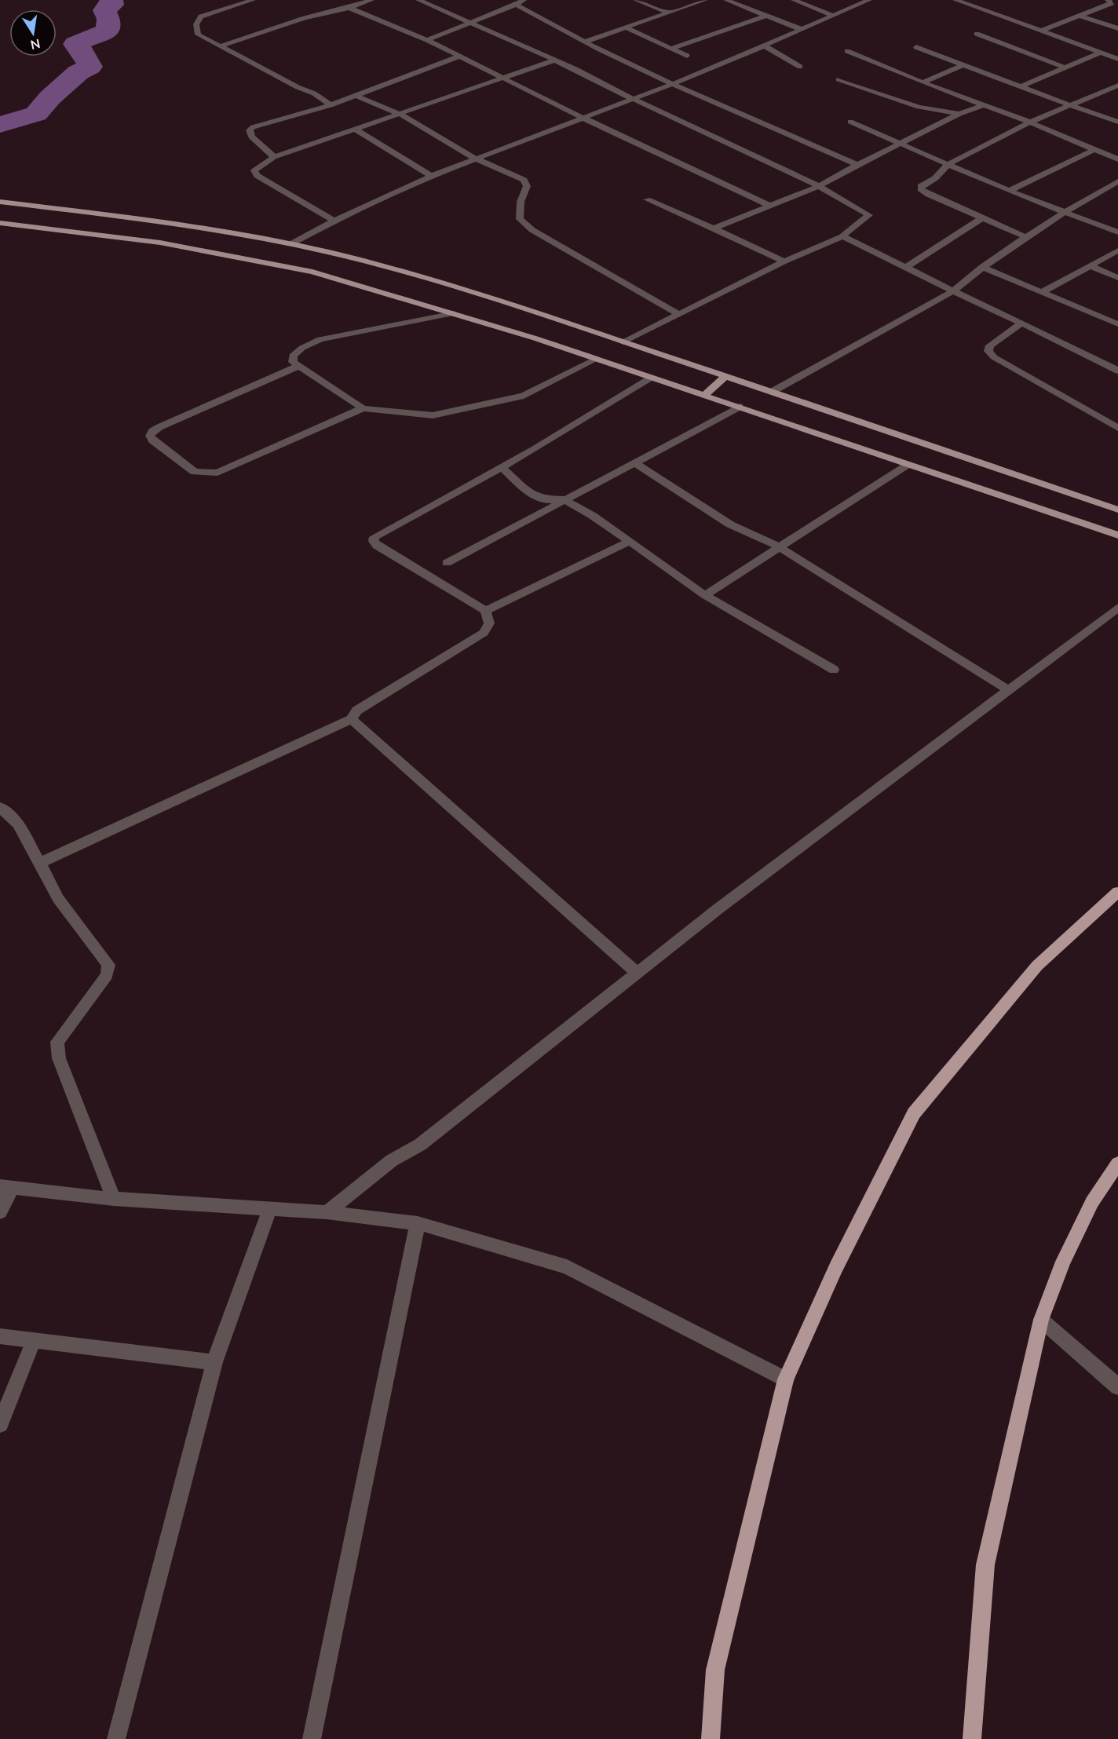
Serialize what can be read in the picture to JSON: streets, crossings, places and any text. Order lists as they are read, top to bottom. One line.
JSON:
{"north":"bottom"}
